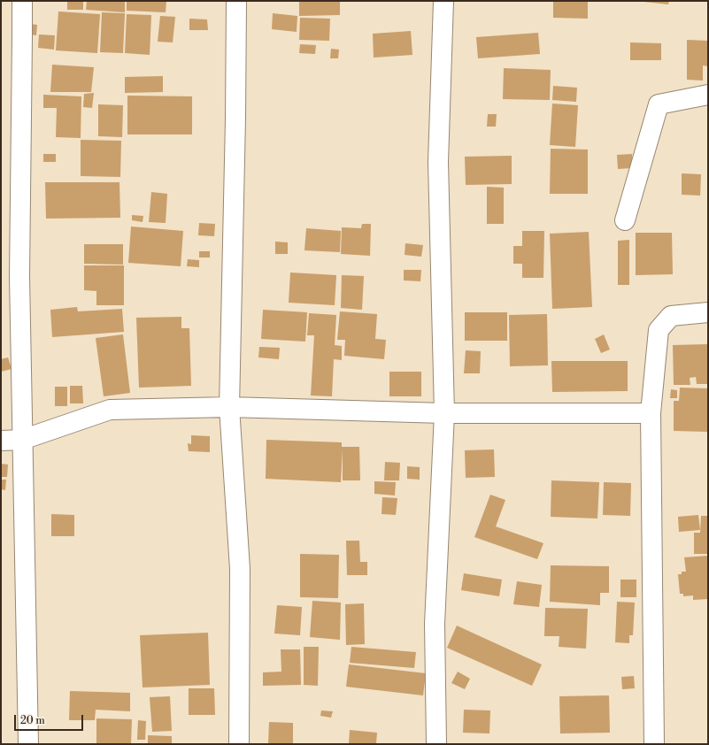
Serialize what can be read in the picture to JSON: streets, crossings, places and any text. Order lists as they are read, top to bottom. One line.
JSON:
{"scale_bar":"20 m"}
